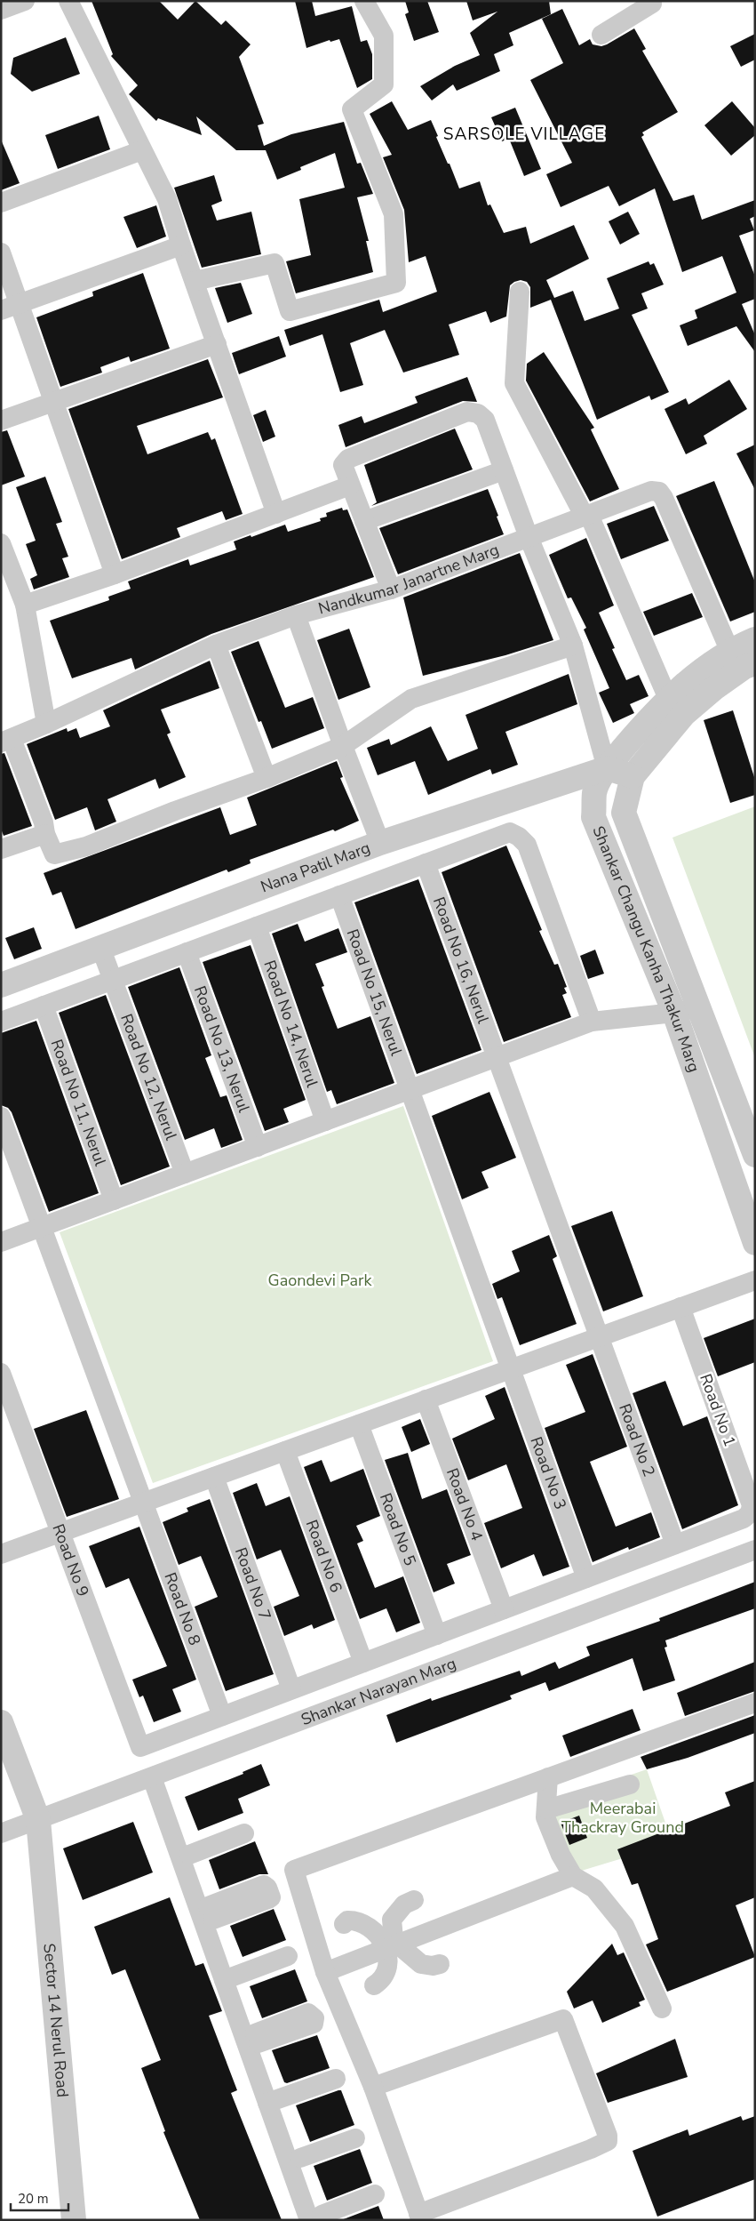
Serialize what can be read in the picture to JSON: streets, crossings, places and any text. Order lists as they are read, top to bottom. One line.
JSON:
{"streets":{"street":["Nandkumar Janartne Marg","Nana Patil Marg","Shankar Changu Kanha Thakur Marg","Road No 16, Nerul","Road No 15, Nerul","Road No 14, Nerul","Road No 13, Nerul","Road No 12, Nerul","Road No 11, Nerul","Road No 1","Road No 2","Road No 3","Road No 4","Road No 5","Road No 6","Road No 9","Road No 7","Road No 8","Shankar Narayan Marg","Sector 14 Nerul Road"]},"crossings":[["Nandkumar Janartne Marg","Shankar Changu Kanha Thakur Marg"],["Nana Patil Marg","Shankar Changu Kanha Thakur Marg"],["Nana Patil Marg","Road No 12, Nerul"],["Road No 16, Nerul","Road No 2"],["Road No 15, Nerul","Road No 3"],["Road No 1","Road No 2"],["Road No 9","Road No 8"],["Shankar Narayan Marg","Sector 14 Nerul Road"]],"districts":["SARSOLE VILLAGE"],"parks":["Gaondevi Park","Meerabai Thackray Ground"],"scale_bar":"20 m"}
